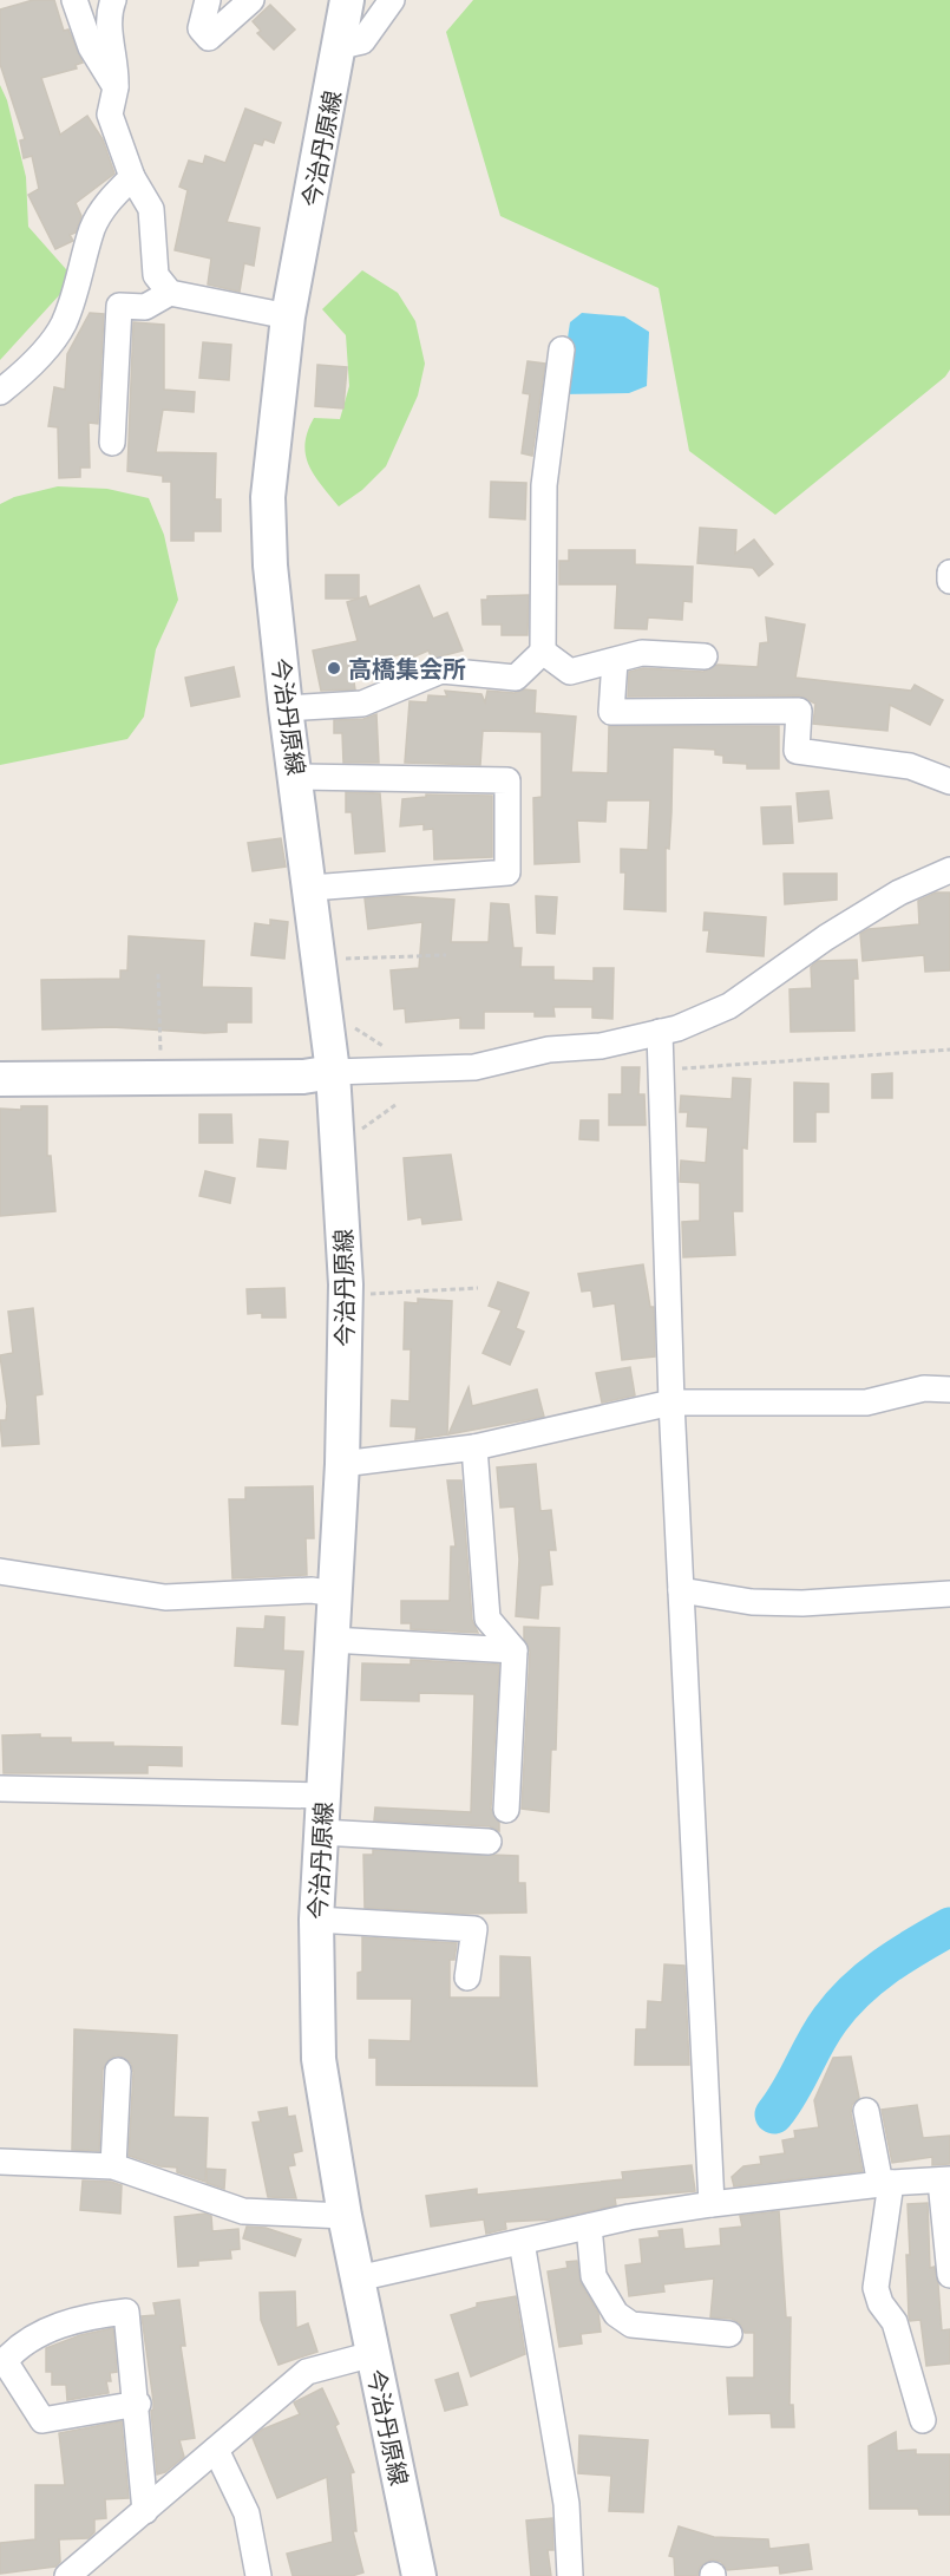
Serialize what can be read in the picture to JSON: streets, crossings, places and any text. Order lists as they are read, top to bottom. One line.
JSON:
{"streets":{"main road":["今治丹原線"]},"places":["高橋集会所"]}
